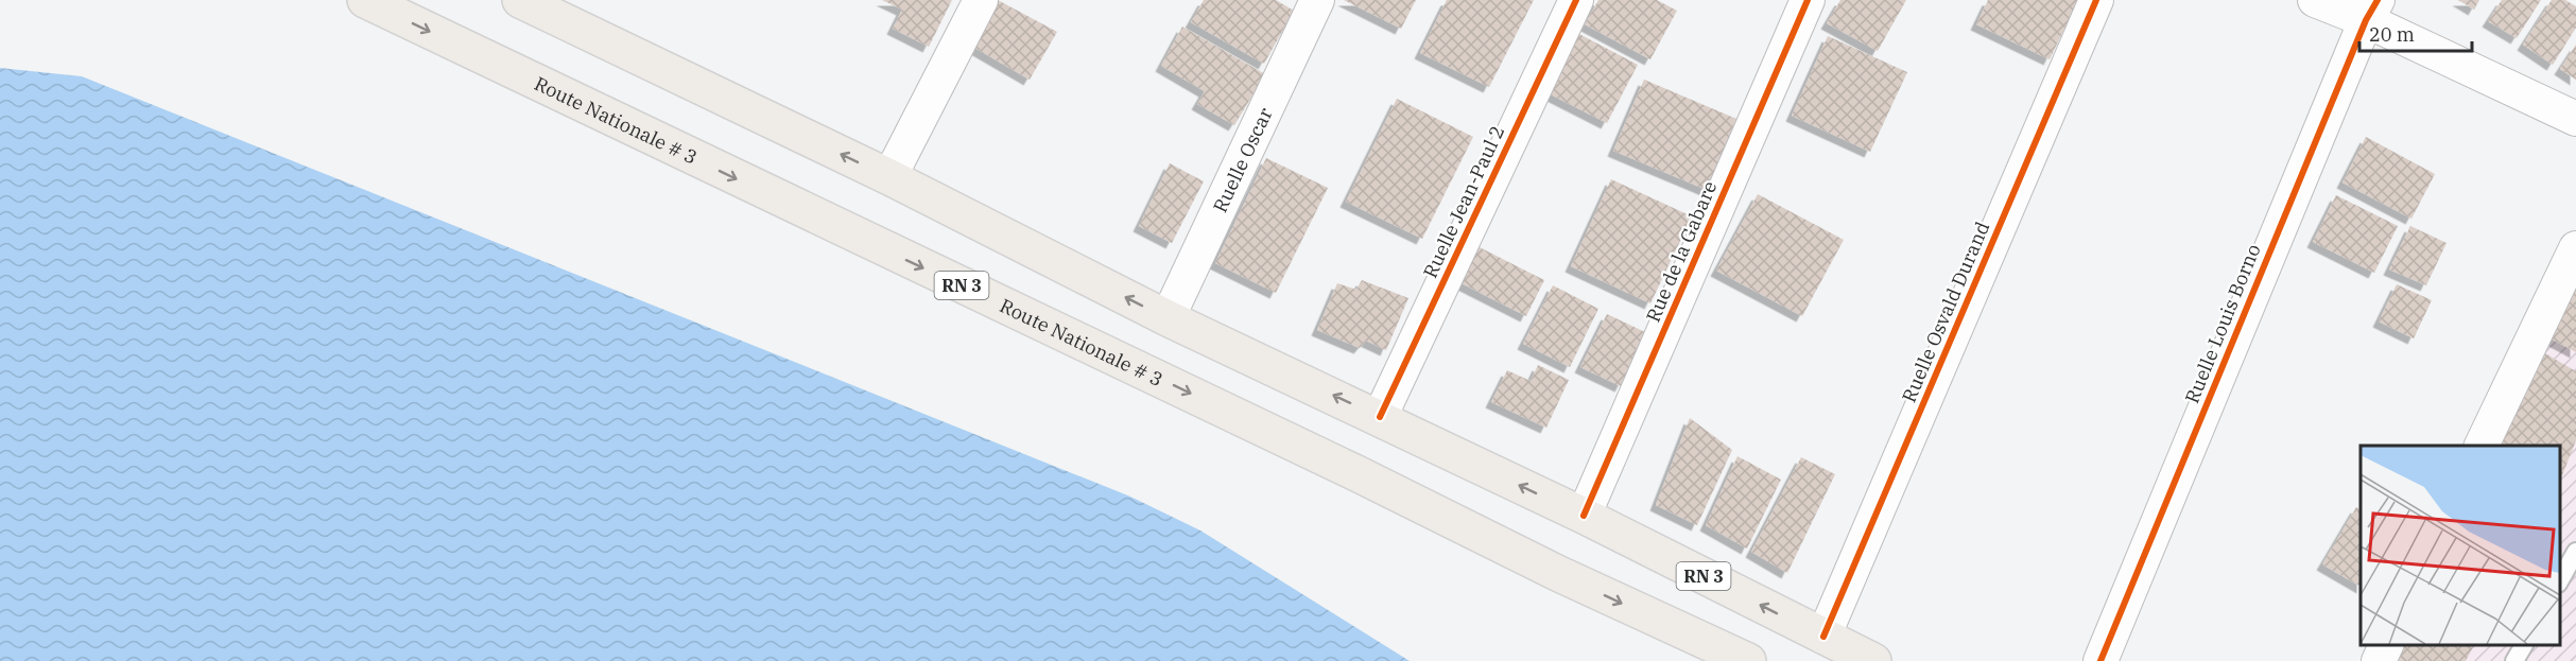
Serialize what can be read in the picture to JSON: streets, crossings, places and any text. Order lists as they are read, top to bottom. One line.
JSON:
{"streets":{"main road":["Route Nationale # 3","RN 3"],"street":["Ruelle Oscar","Ruelle Jean-Paul 2","Rue de la Gabare","Ruelle Osvald Durand","Ruelle Louis Borno"]},"crossings":[["Ruelle Oscar","RN 3"],["Ruelle Jean-Paul 2","RN 3"],["Rue de la Gabare","RN 3"],["RN 3","Ruelle Osvald Durand"]],"scale_bar":"20 m"}
